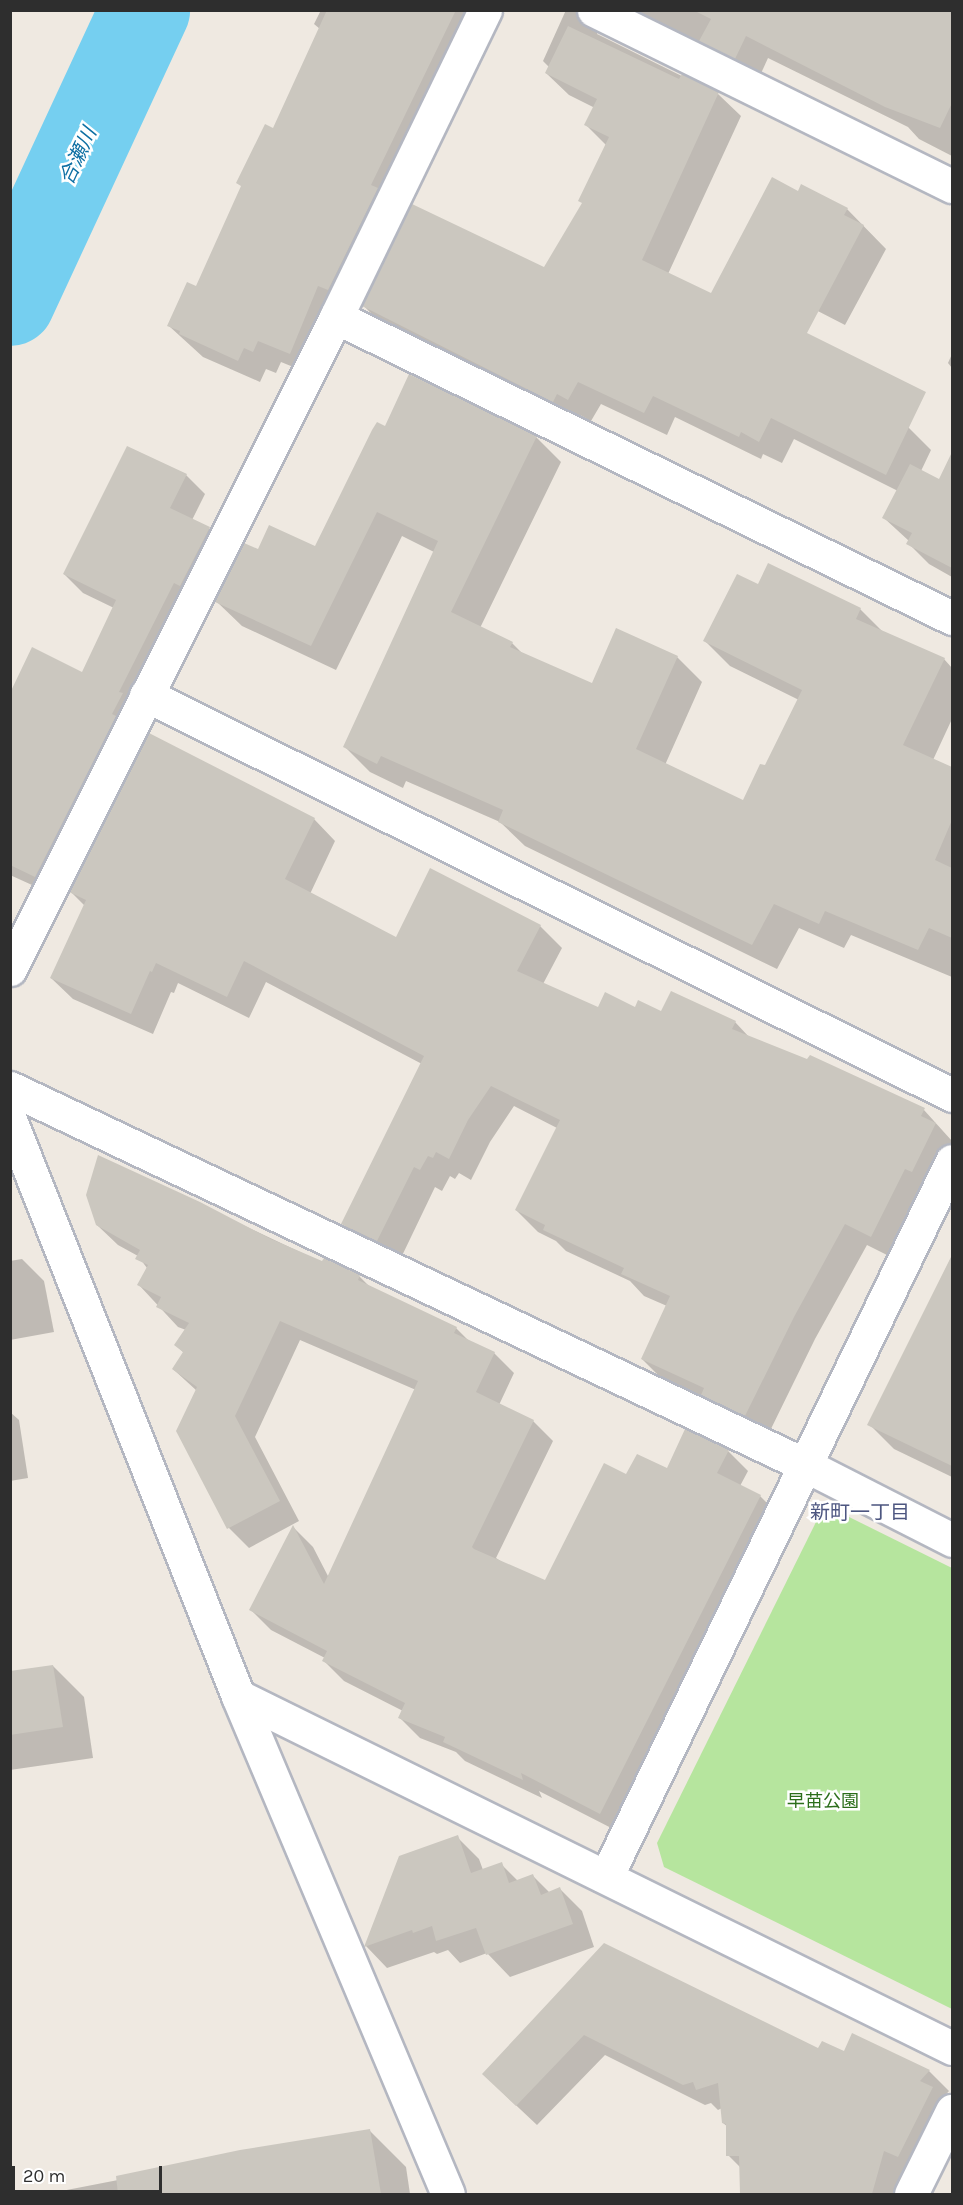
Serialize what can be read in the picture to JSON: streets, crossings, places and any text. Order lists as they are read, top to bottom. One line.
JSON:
{"districts":["新町一丁目"],"water":["合瀬川"],"parks":["早苗公園"],"scale_bar":"20 m"}
